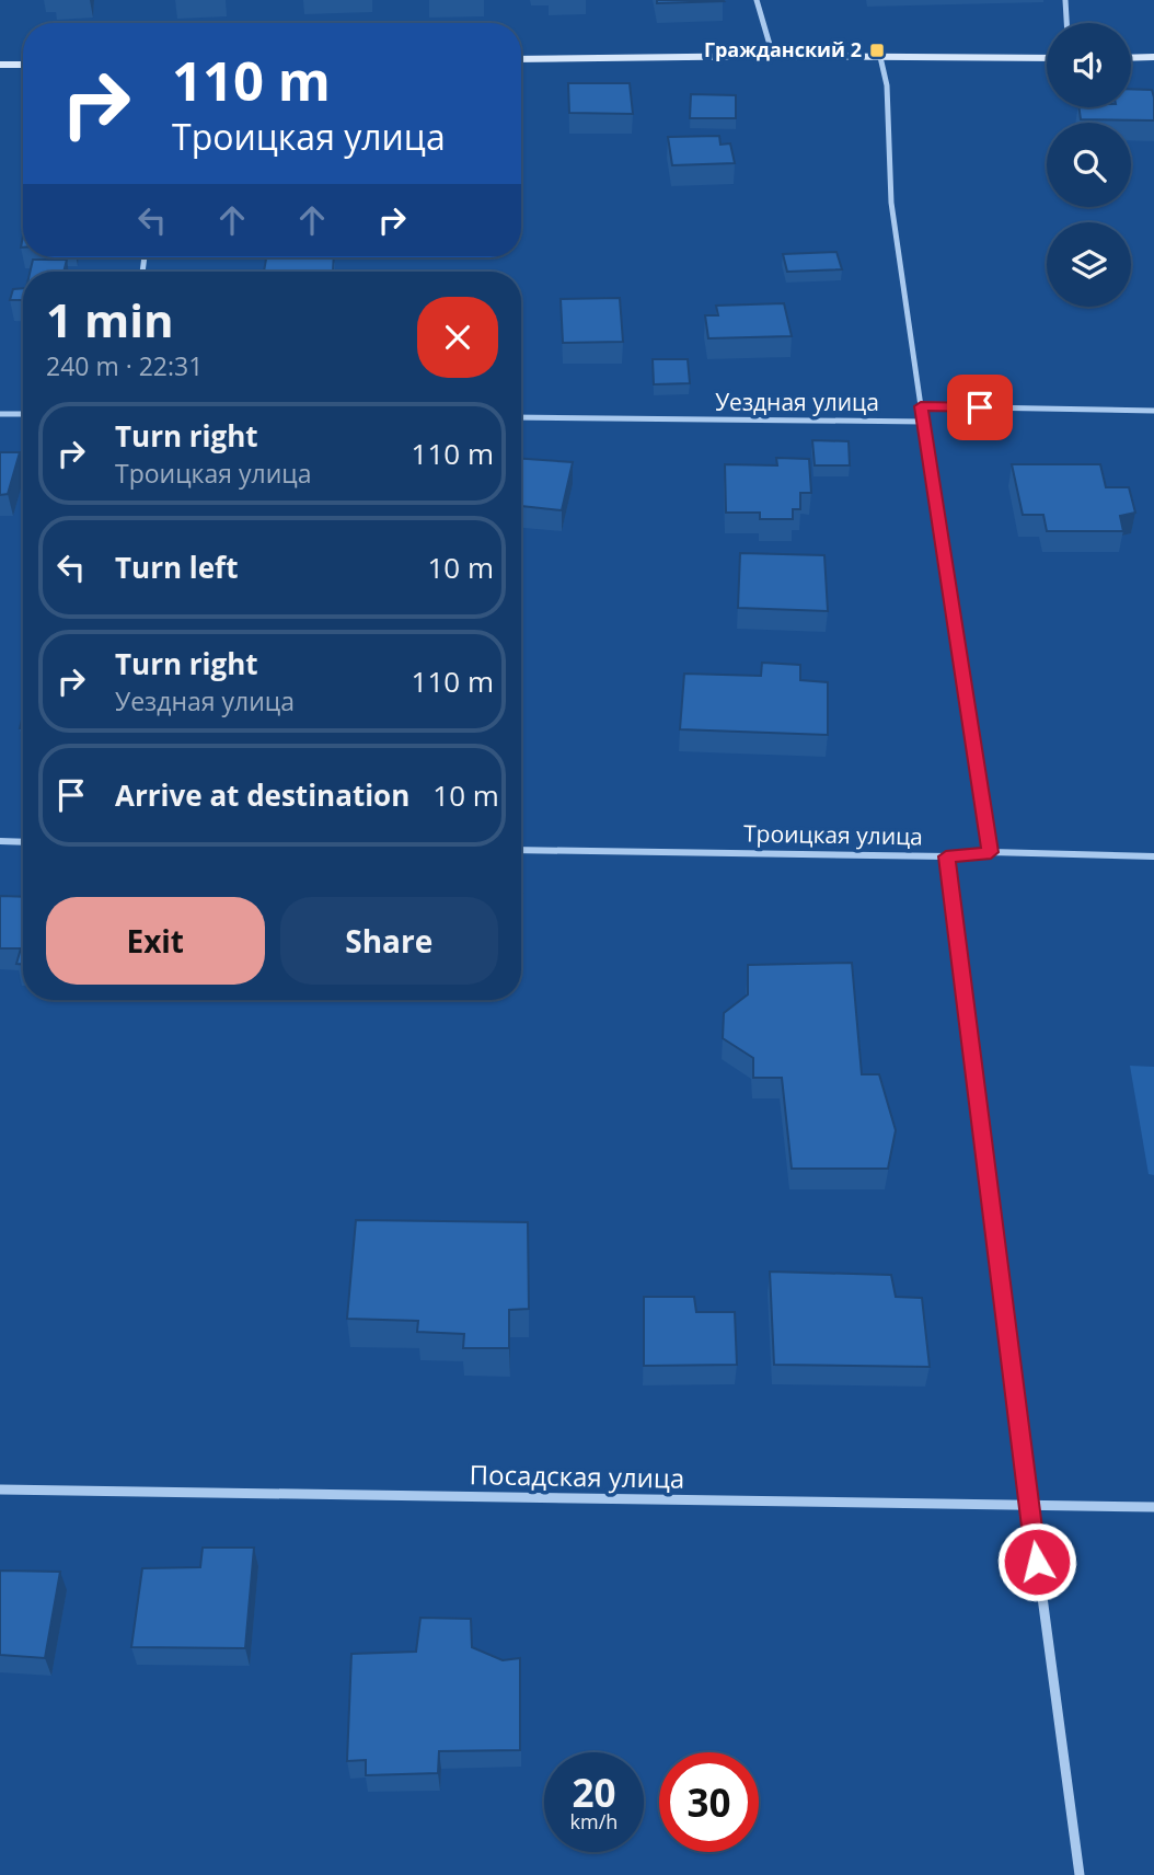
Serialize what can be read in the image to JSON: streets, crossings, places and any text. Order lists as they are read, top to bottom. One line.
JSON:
{"streets":{"street":["Уездная улица","Троицкая улица","Посадская улица"]},"places":{"transit":["Гражданский 2"]},"page":{"turn":["110 m","Троицкая улица"],"heading":["1 min","240 m · 22:31"],"list":[{"name":"Turn right","note":"Троицкая улица","value":"110 m"},{"name":"Turn left","value":"10 m"},{"name":"Turn right","note":"Уездная улица","value":"110 m"},{"name":"Arrive at destination","value":"10 m"}],"buttons":["Exit","Share"],"speed":"20 km/h","limit":"30"}}
